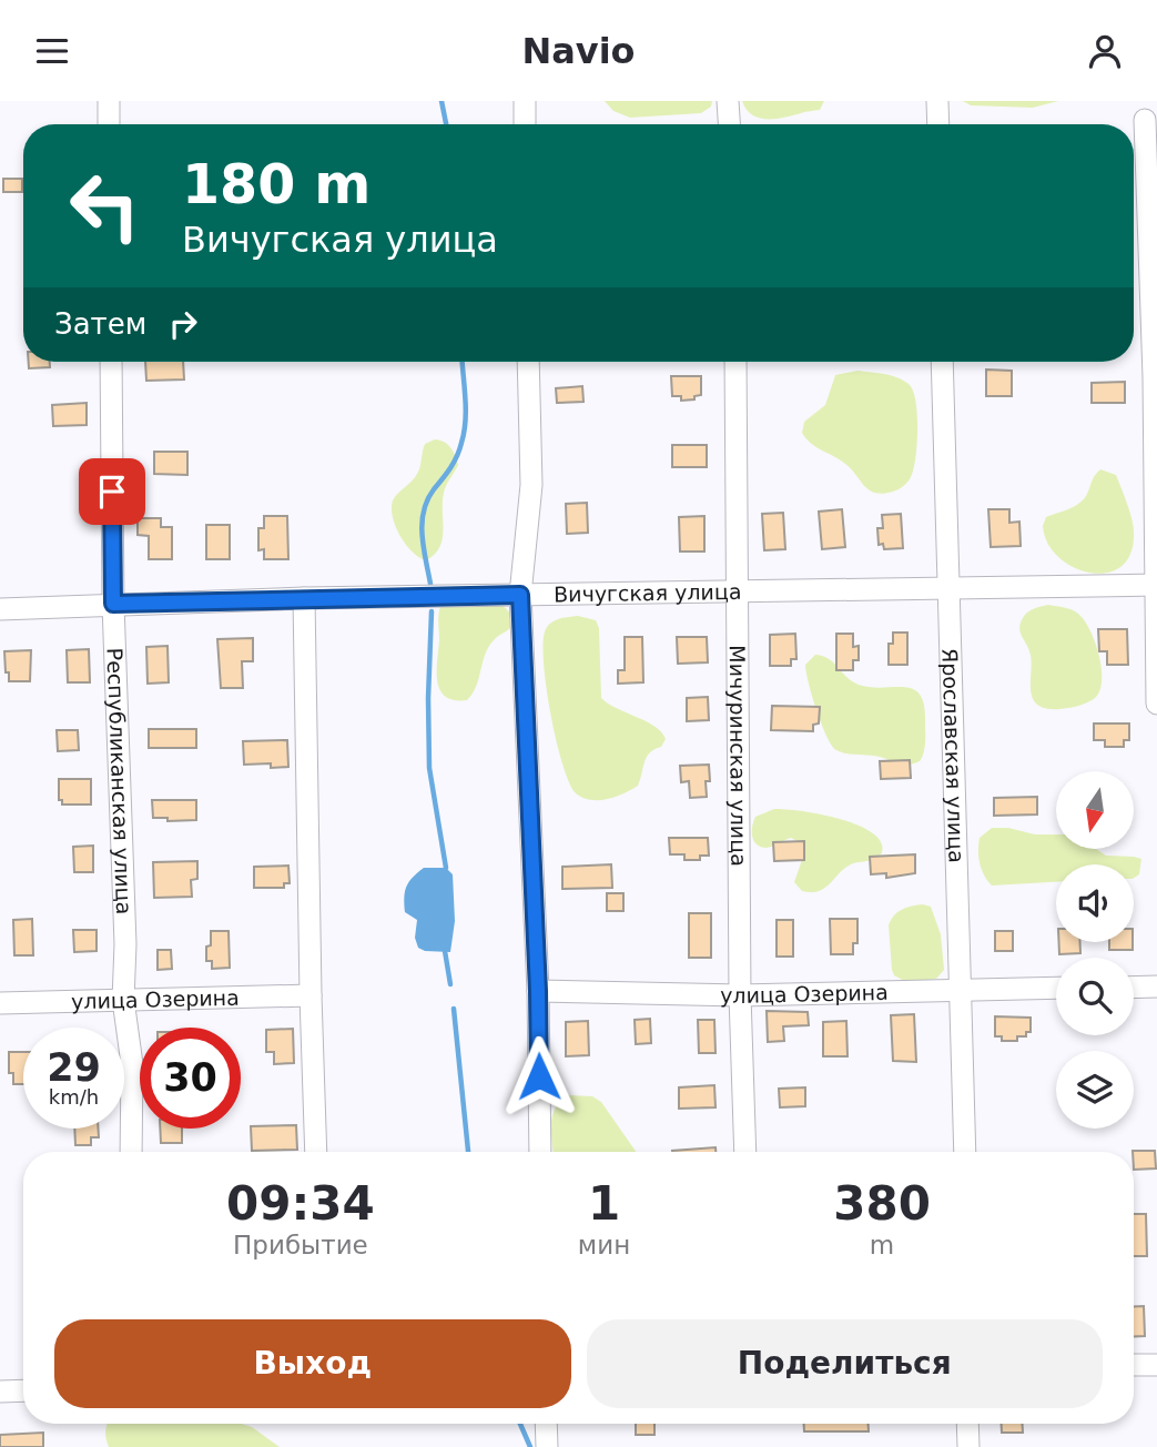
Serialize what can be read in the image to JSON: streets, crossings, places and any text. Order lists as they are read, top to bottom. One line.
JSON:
{"streets":{"street":["Вичугская улица","Мичуринская улица","Ярославская улица","Республиканская улица","улица Озерина"]},"crossings":[["Вичугская улица","Мичуринская улица"],["Вичугская улица","Ярославская улица"],["Вичугская улица","Республиканская улица"],["Мичуринская улица","улица Озерина"],["Ярославская улица","улица Озерина"],["Республиканская улица","улица Озерина"]],"north":"bottom","page":{"header":"Navio","turn":["180 m","Вичугская улица"],"then":"Затем","speed":"29 km/h","limit":"30","eta":["09:34","Прибытие","1","мин","380","m"],"buttons":["Выход","Поделиться"]}}
